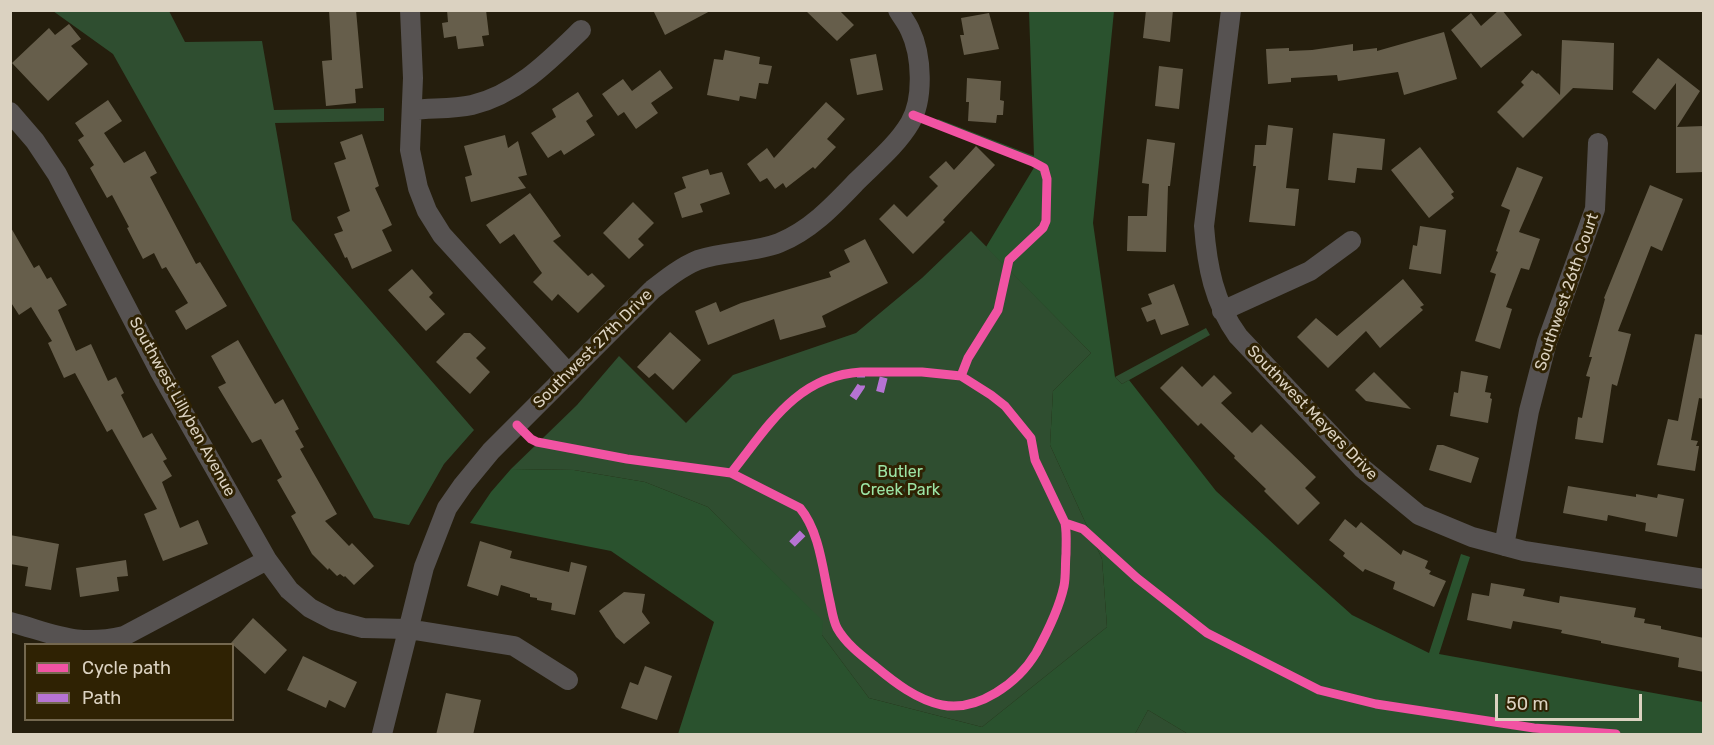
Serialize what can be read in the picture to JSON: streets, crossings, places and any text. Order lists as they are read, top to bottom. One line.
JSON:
{"streets":{"street":["Southwest 26th Court","Southwest 27th Drive","Southwest Lillyben Avenue","Southwest Meyers Drive"]},"crossings":[["Southwest 26th Court","Southwest Meyers Drive"],["Southwest 27th Drive","Southwest Lillyben Avenue"]],"parks":["Butler Creek Park"],"legend":["Cycle path","Path"],"scale_bar":"50 m"}
